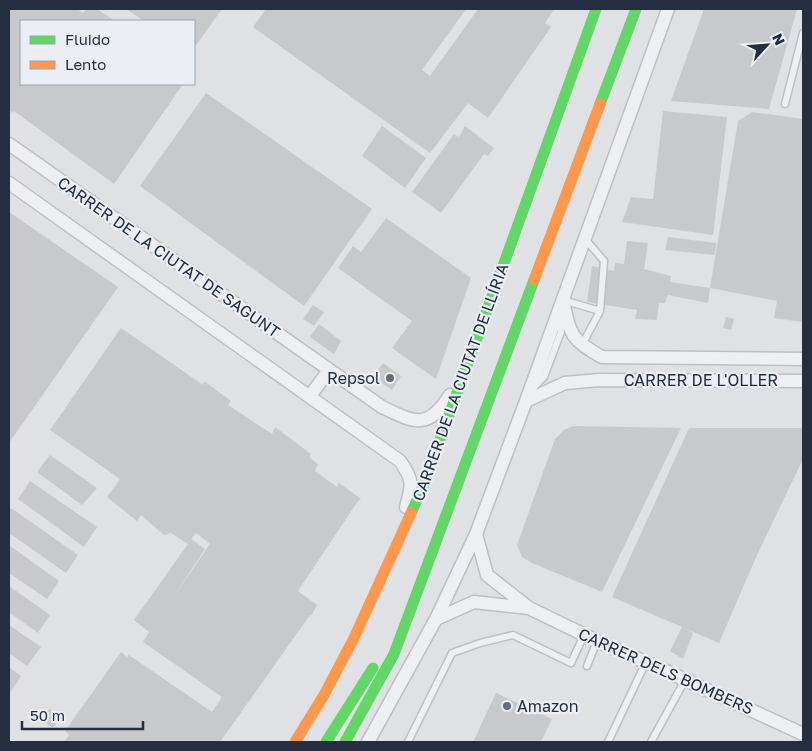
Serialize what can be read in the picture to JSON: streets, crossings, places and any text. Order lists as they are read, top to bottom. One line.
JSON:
{"streets":{"street":["CARRER DE LA CIUTAT DE SAGUNT","CARRER DE L'OLLER","CARRER DE LA CIUTAT DE LLÍRIA","CARRER DELS BOMBERS"]},"crossings":[["CARRER DE LA CIUTAT DE SAGUNT","CARRER DE LA CIUTAT DE LLÍRIA"]],"places":["Repsol","Amazon"],"legend":["Fluido","Lento"],"scale_bar":"50 m","north":"top right"}
